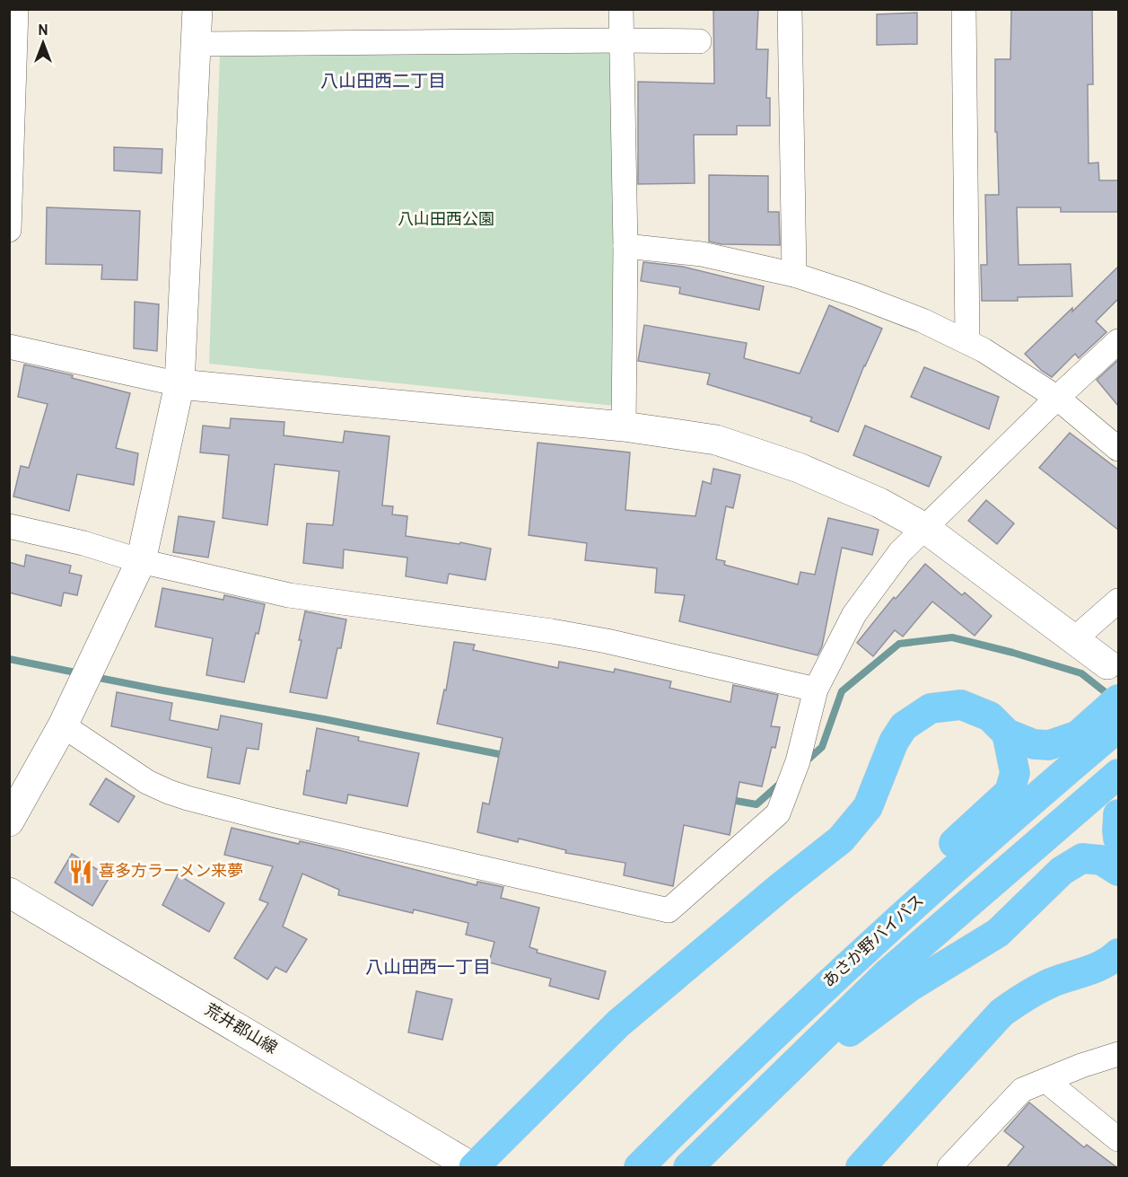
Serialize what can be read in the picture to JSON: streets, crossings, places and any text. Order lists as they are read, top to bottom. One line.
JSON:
{"streets":{"highway":["あさか野バイパス"],"street":["荒井郡山線"]},"districts":["八山田西二丁目","八山田西一丁目"],"parks":["八山田西公園"],"places":{"restaurant":["喜多方ラーメン来夢"]},"north":"top"}
